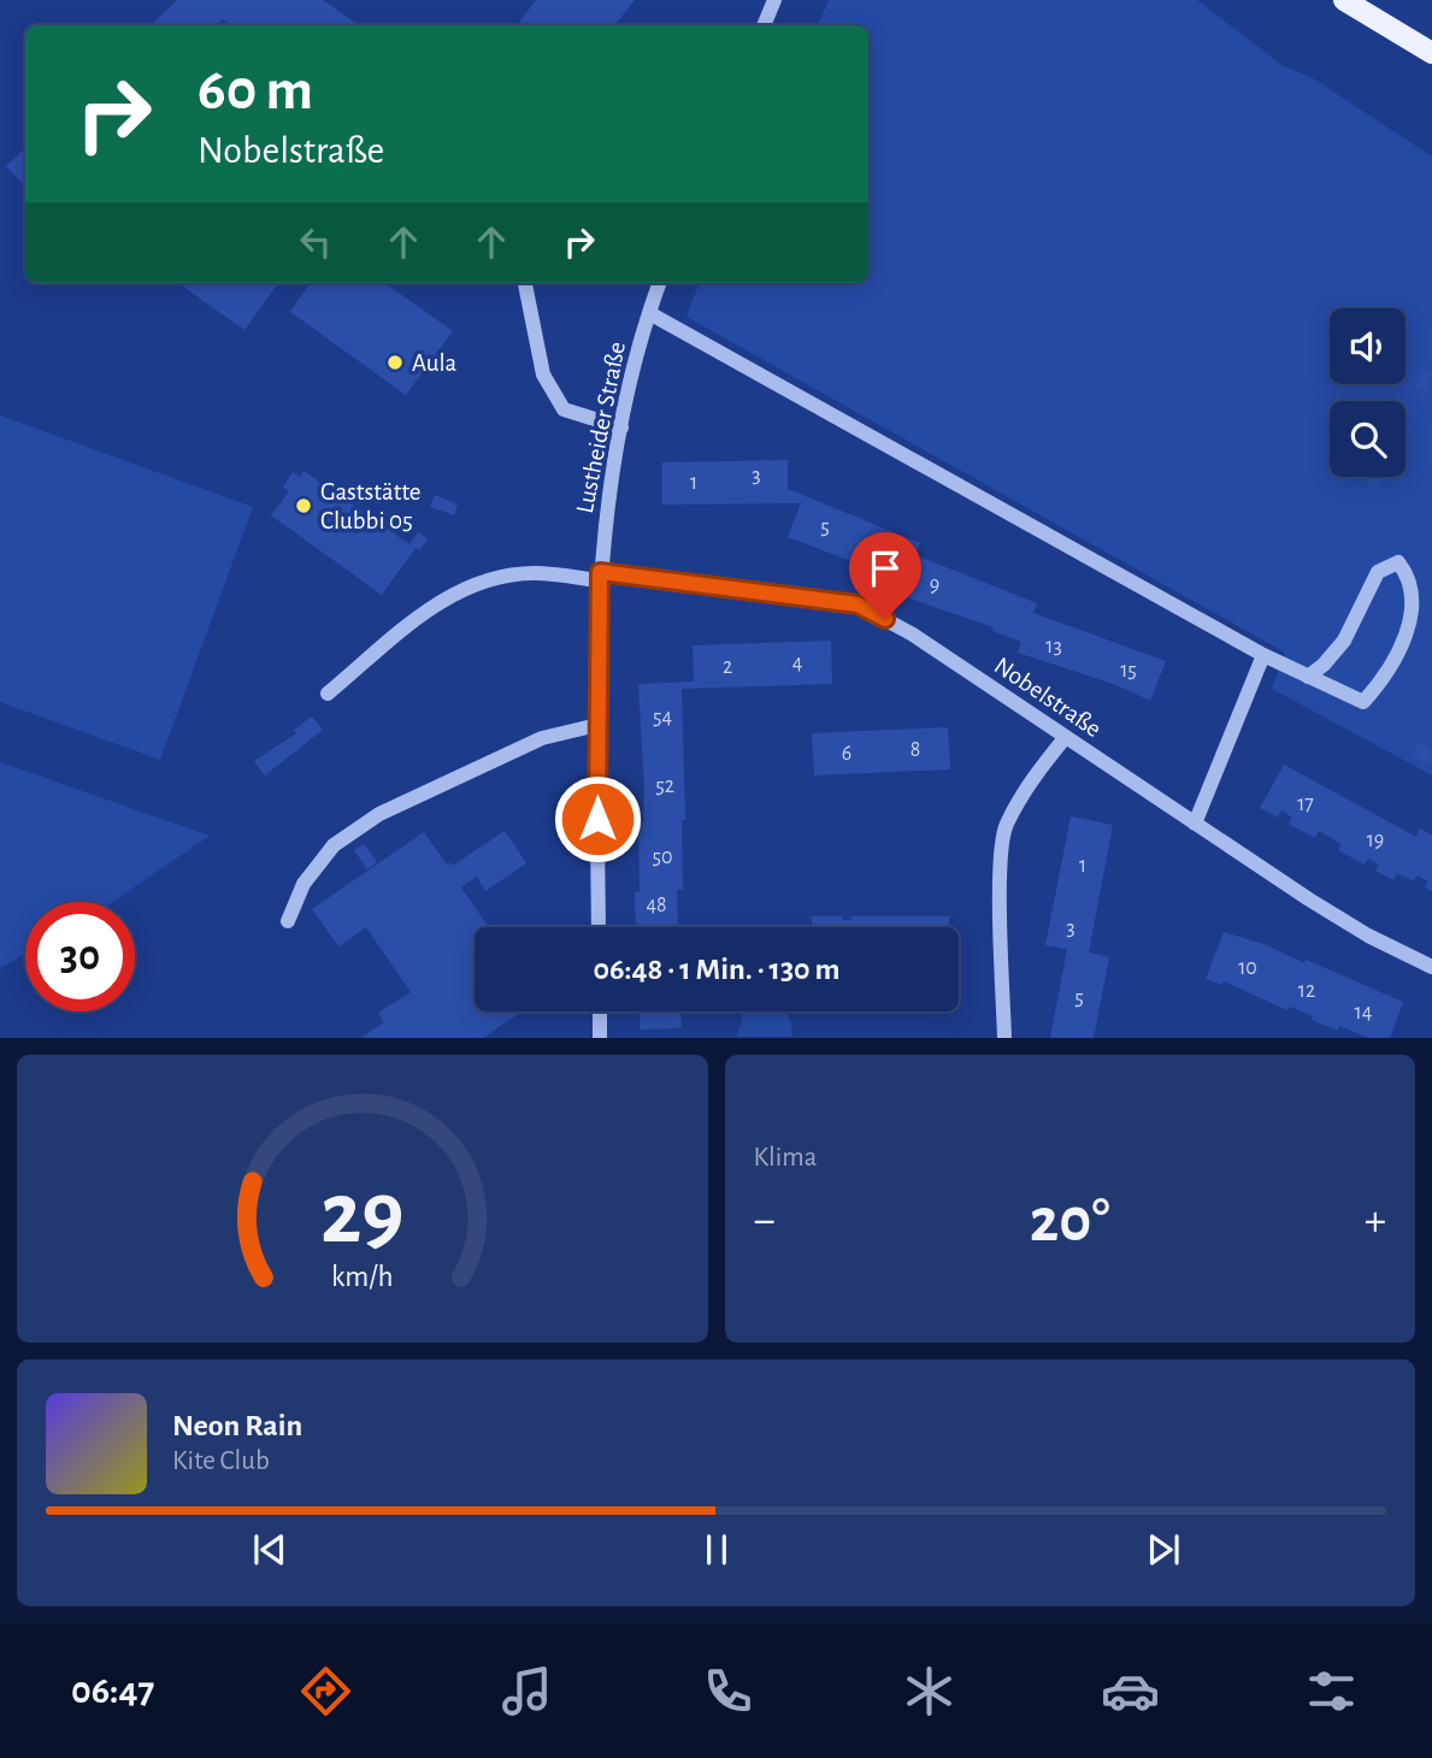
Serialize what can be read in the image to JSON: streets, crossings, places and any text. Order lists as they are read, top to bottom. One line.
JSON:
{"streets":{"street":["Lustheider Straße","Nobelstraße"]},"crossings":[["Lustheider Straße","Nobelstraße"]],"places":["Aula","Gaststätte Clubbi 05"],"house_numbers":["3","1","5","9","13","4","2","15","54","8","6","52","17","19","50","1","48","3","10","12","5","14"],"page":{"turn":["60 m","Nobelstraße"],"limit":"30","trip":"06:48 · 1 Min. · 130 m","tile":"Klima","heat":["−","20°","+"],"song":["Neon Rain","Kite Club"],"tabs":"06:47","gauge":["29","km/h"]}}
